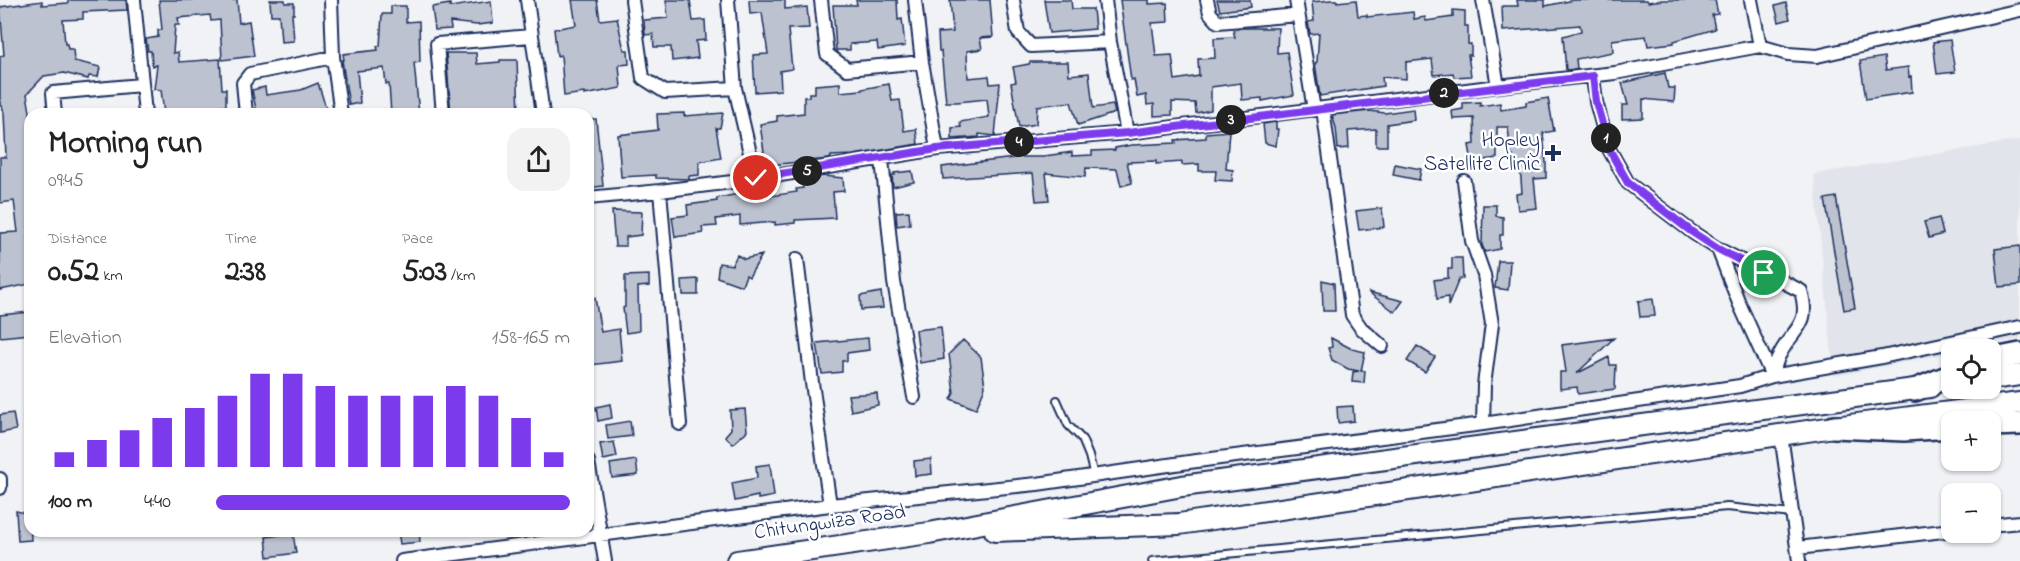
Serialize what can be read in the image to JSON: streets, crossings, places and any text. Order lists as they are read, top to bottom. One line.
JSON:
{"streets":{"main road":["Chitungwiza Road"]},"places":{"health":["Hopley Satellite Clinic"]},"page":{"pins":["2","3","1","4","5"],"heading":["Morning run","09:45"],"stats":[["Distance","0.52 km"],["Time","2:38"],["Pace","5:03 /km"]],"chart":["Elevation","158–165 m"],"map_buttons":["+","−"],"list":[{"name":"100 m","note":"4:40"}]}}
